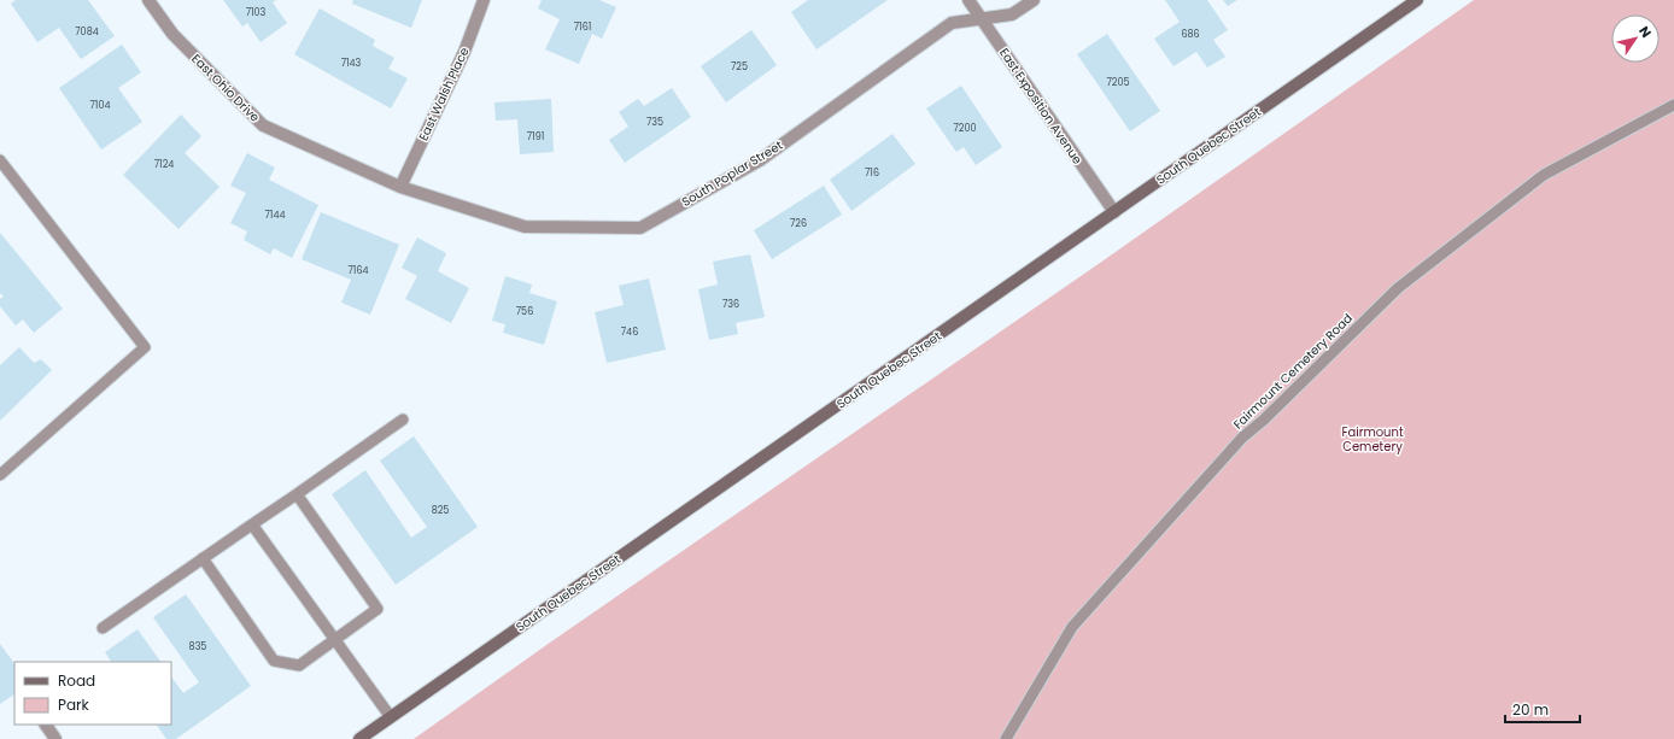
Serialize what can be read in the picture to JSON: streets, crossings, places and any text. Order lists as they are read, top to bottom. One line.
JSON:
{"streets":{"main road":["South Quebec Street"],"street":["East Ohio Drive","East Walsh Place","East Exposition Avenue","South Poplar Street"],"lane":["Fairmount Cemetery Road"]},"crossings":[["East Ohio Drive","East Walsh Place"],["East Ohio Drive","South Poplar Street"],["East Walsh Place","South Poplar Street"],["East Exposition Avenue","South Quebec Street"],["East Exposition Avenue","South Poplar Street"]],"parks":["Fairmount Cemetery"],"house_numbers":["7103","7161","7084","686","7143","725","7205","7104","735","7200","7191","7124","716","7144","726","7164","736","756","746","825","835"],"legend":["Road","Park"],"scale_bar":"20 m","north":"top right"}
